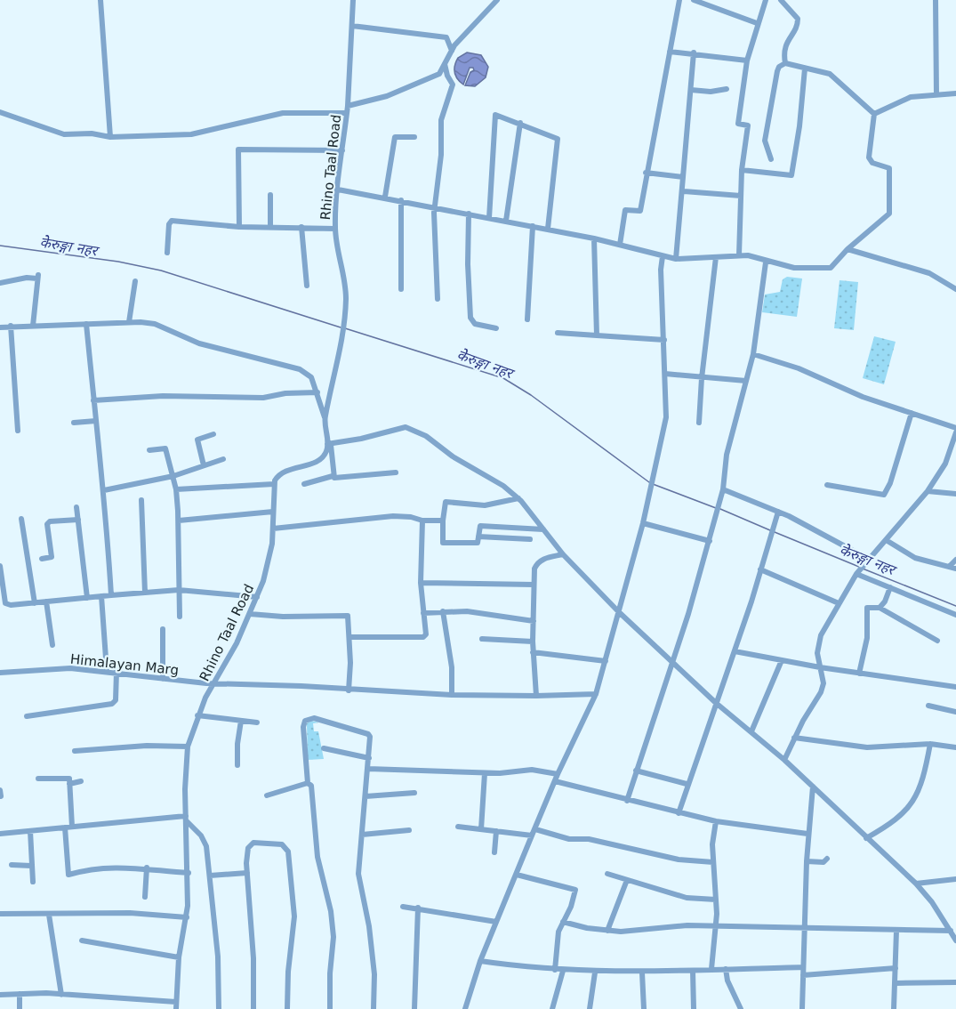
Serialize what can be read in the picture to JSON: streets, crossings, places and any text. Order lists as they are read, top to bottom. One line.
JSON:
{"streets":{"street":["Rhino Taal Road","Himalayan Marg"]},"crossings":[["Rhino Taal Road","Himalayan Marg"]],"water":["केेरुङ्गा नहर"]}
